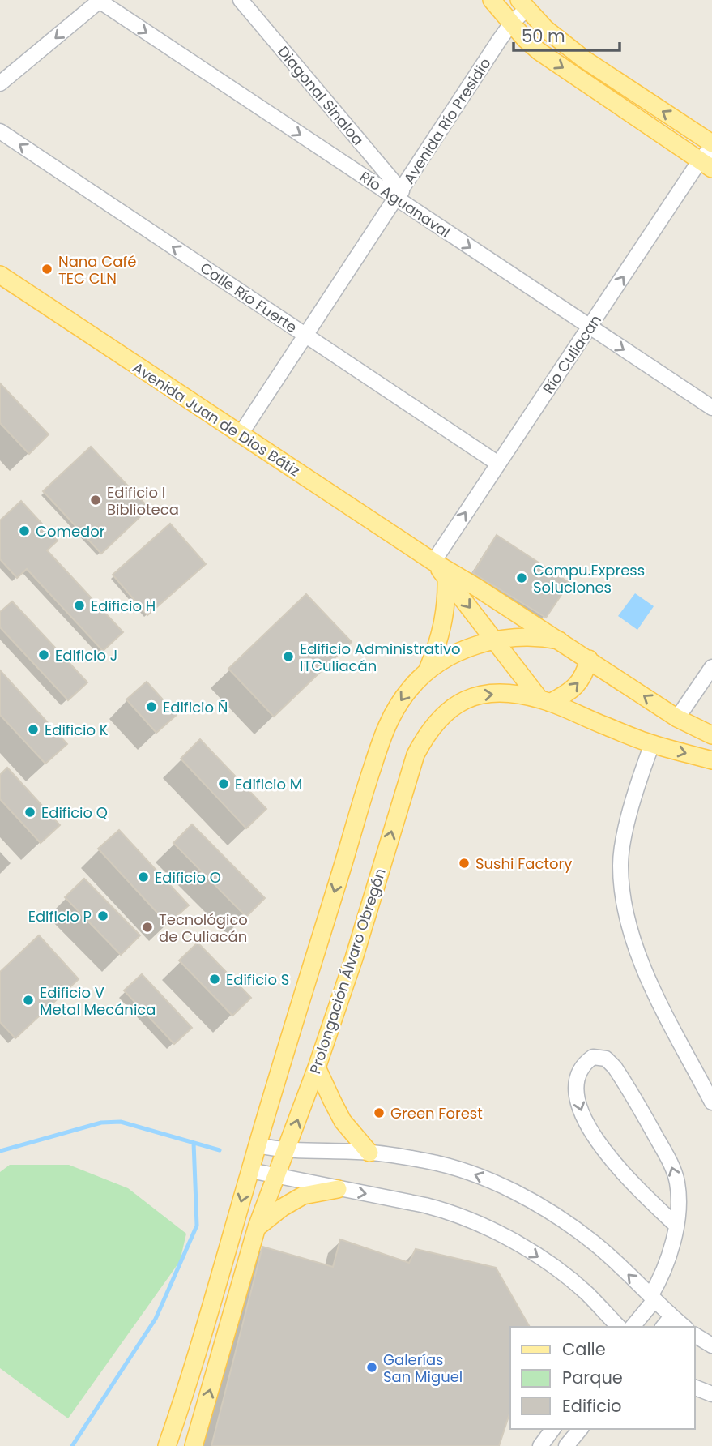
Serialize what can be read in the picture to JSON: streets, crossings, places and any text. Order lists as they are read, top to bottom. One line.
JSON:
{"streets":{"main road":["Avenida Juan de Dios Bátiz","Prolongación Álvaro Obregón"],"street":["Diagonal Sinaloa","Avenida Río Presidio","Río Aguanaval","Calle Río Fuerte","Río Culiacan"]},"crossings":[["Diagonal Sinaloa","Avenida Río Presidio"],["Diagonal Sinaloa","Río Aguanaval"],["Avenida Río Presidio","Río Aguanaval"],["Avenida Río Presidio","Calle Río Fuerte"],["Avenida Río Presidio","Avenida Juan de Dios Bátiz"],["Río Aguanaval","Río Culiacan"],["Calle Río Fuerte","Río Culiacan"],["Río Culiacan","Avenida Juan de Dios Bátiz"],["Avenida Juan de Dios Bátiz","Prolongación Álvaro Obregón"]],"one_way":["Río Aguanaval","Calle Río Fuerte","Río Culiacan"],"places":["Nana Café TEC CLN","Edificio I Biblioteca","Comedor","Compu.Express Soluciones","Edificio H","Edificio J","Edificio Administrativo ITCuliacán","Edificio Ñ","Edificio K","Edificio M","Edificio Q","Sushi Factory","Edificio O","Edificio P","Tecnológico de Culiacán","Edificio S","Edificio V Metal Mecánica","Green Forest","Galerías San Miguel"],"legend":["Calle","Parque","Edificio"],"scale_bar":"50 m"}
